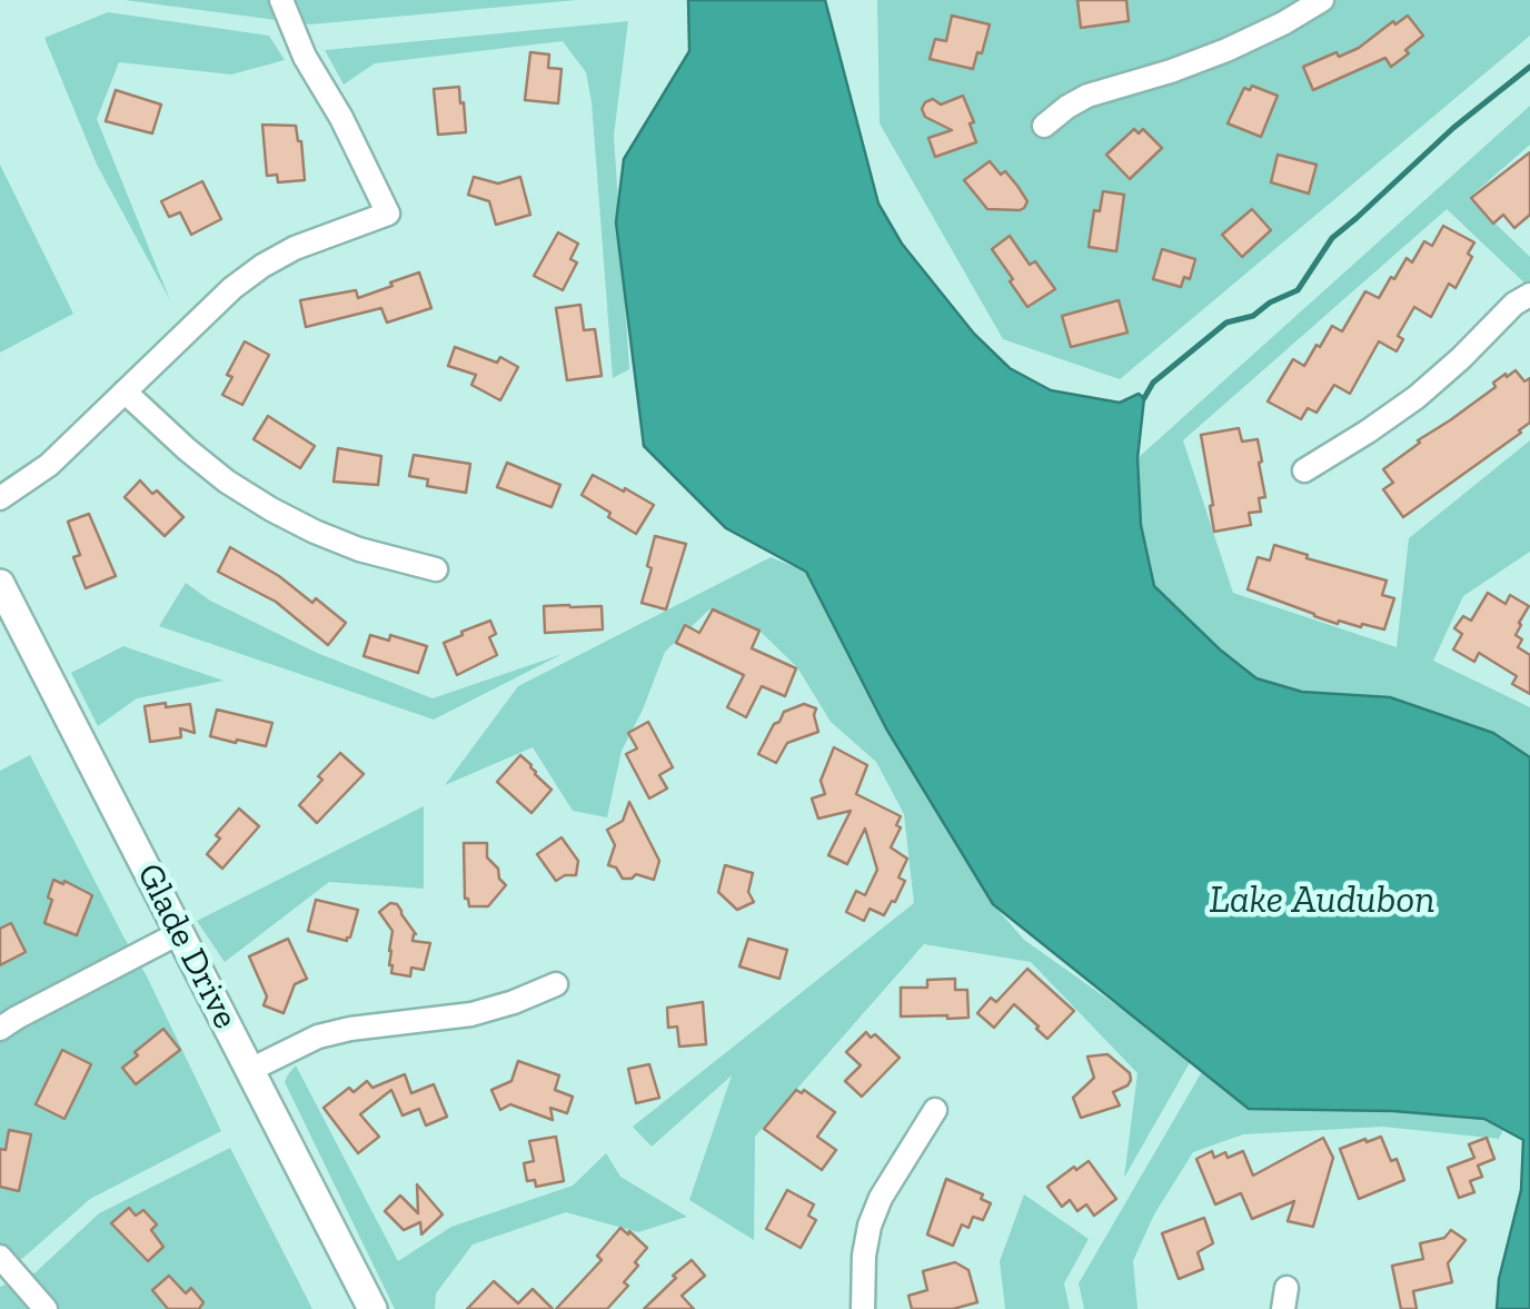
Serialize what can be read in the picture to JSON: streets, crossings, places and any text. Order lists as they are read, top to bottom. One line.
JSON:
{"streets":{"street":["Glade Drive"]},"water":["Lake Audubon"]}
